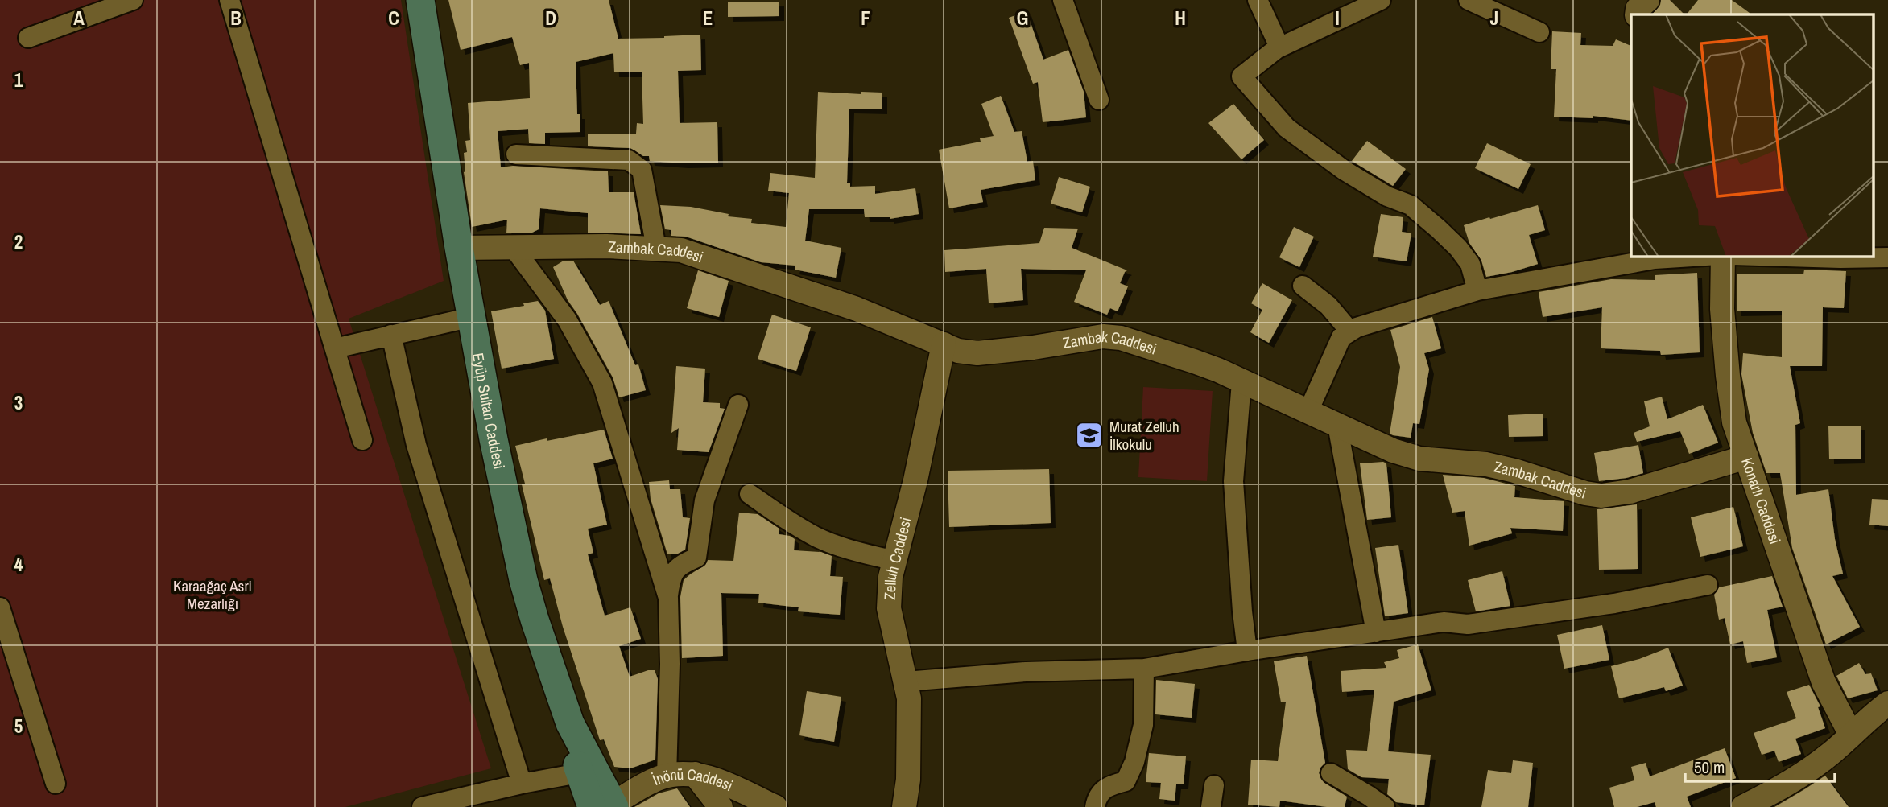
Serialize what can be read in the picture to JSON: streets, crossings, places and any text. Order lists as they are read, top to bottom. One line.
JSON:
{"streets":{"main road":["Eyüp Sultan Caddesi"],"street":["Zambak Caddesi","Konarlı Caddesi","Zelluh Caddesi","İnönü Caddesi"]},"crossings":[["Zambak Caddesi","Eyüp Sultan Caddesi"],["Zambak Caddesi","Konarlı Caddesi"],["Zambak Caddesi","Zelluh Caddesi"],["Eyüp Sultan Caddesi","İnönü Caddesi"]],"parks":["Karaağaç Asri Mezarlığı"],"places":{"school or university":["Murat Zelluh İlkokulu"]},"scale_bar":"50 m","grid":{"columns":["A","B","C","D","E","F","G","H","I","J"],"rows":["1","2","3","4","5"]}}
